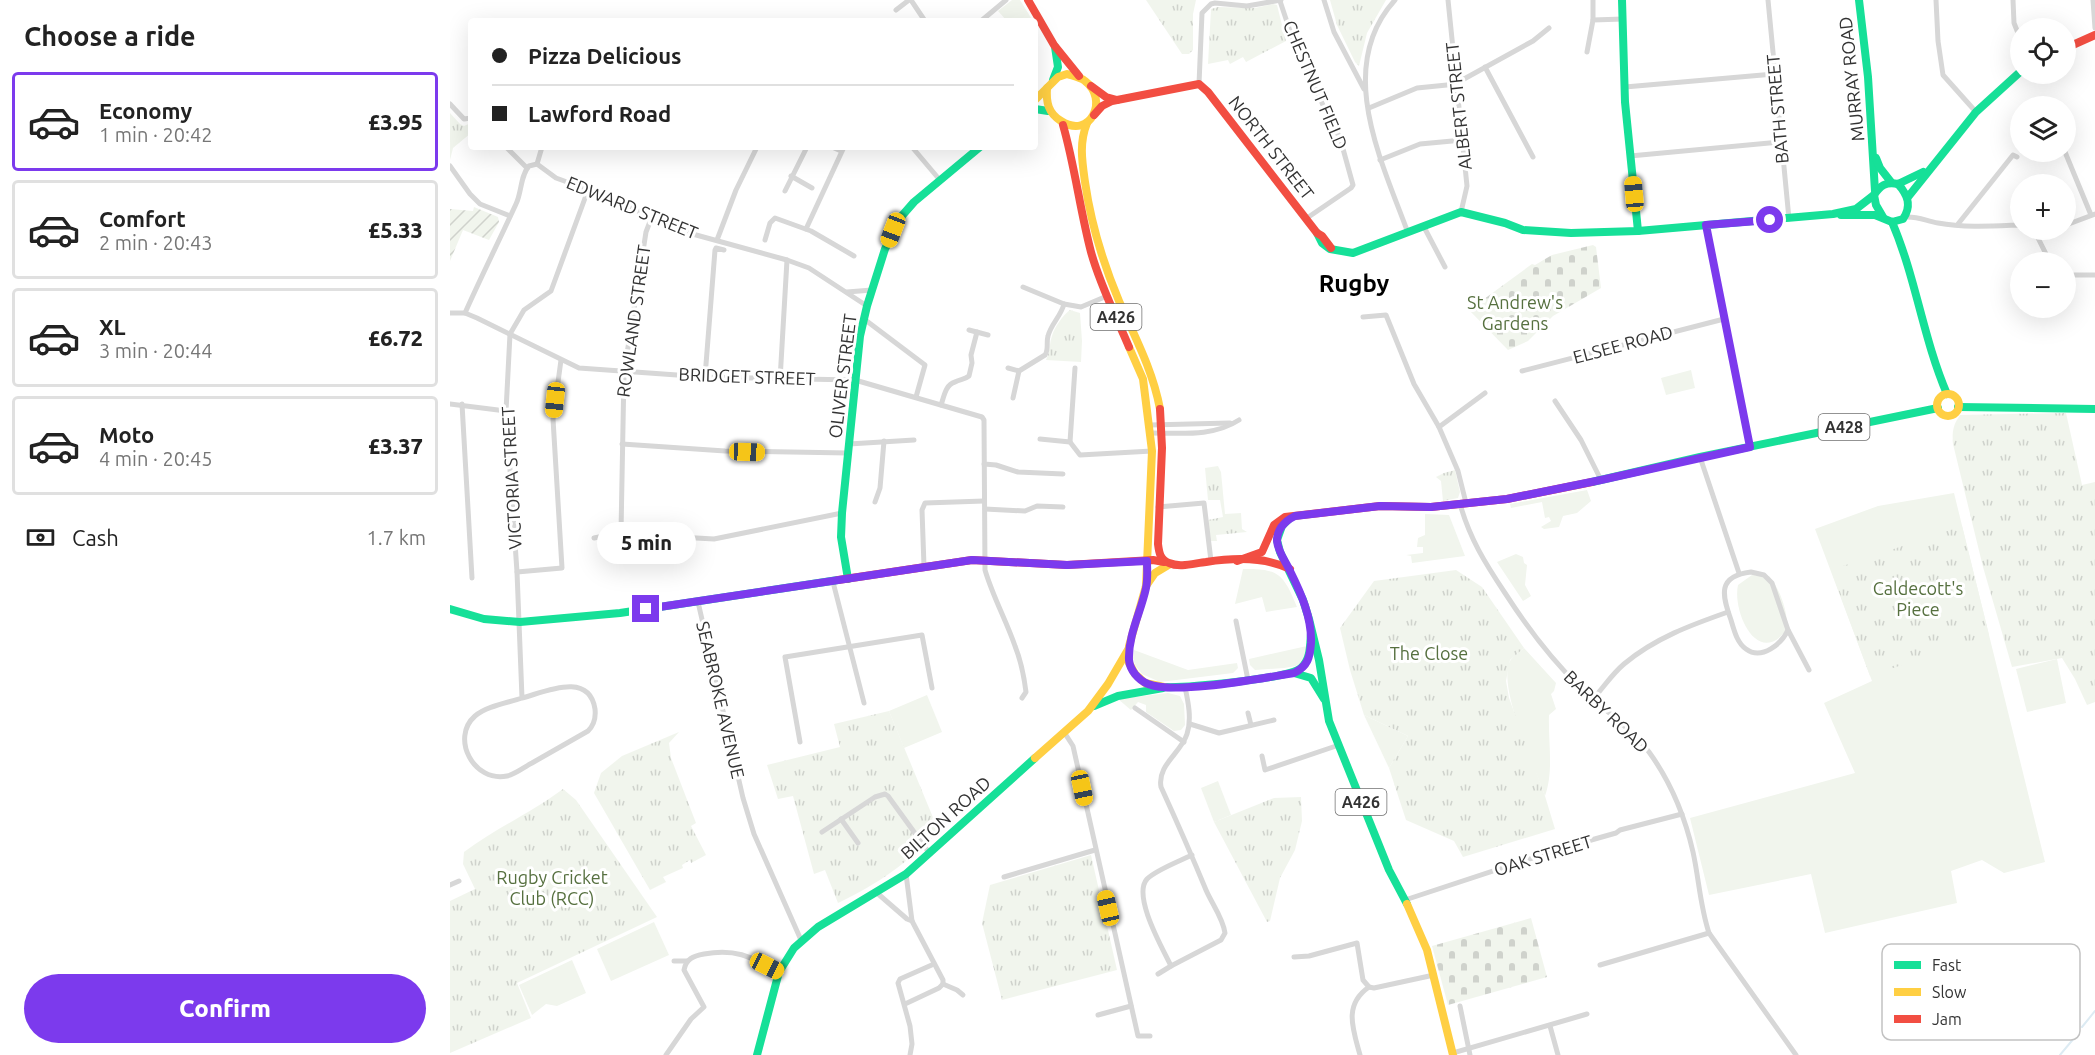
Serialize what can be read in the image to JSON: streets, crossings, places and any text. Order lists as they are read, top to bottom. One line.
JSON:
{"streets":{"main road":["MURRAY ROAD","NORTH STREET","A426","OLIVER STREET","A428","BILTON ROAD"],"street":["CHESTNUT FIELD","ALBERT STREET","BATH STREET","EDWARD STREET","ROWLAND STREET","ELSEE ROAD","BRIDGET STREET","VICTORIA STREET","SEABROKE AVENUE","BARBY ROAD","OAK STREET"]},"crossings":[["CHESTNUT FIELD","NORTH STREET"],["EDWARD STREET","ROWLAND STREET"],["EDWARD STREET","OLIVER STREET"],["A426","A428"],["A426","BILTON ROAD"],["A426","OAK STREET"],["ROWLAND STREET","BRIDGET STREET"],["OLIVER STREET","BRIDGET STREET"],["OLIVER STREET","A428"],["BRIDGET STREET","VICTORIA STREET"],["A428","VICTORIA STREET"],["A428","SEABROKE AVENUE"],["A428","BARBY ROAD"],["A428","BILTON ROAD"],["SEABROKE AVENUE","BILTON ROAD"],["BARBY ROAD","OAK STREET"]],"districts":["Rugby"],"parks":["St Andrew's Gardens","Caldecott's Piece","The Close","Rugby Cricket Club (RCC)"],"legend":["Fast","Slow","Jam"],"page":{"heading":"Choose a ride","map_buttons":["+","−"],"banner":["Pizza Delicious","Lawford Road"],"list":[{"name":"Economy","note":"1 min · 20:42","value":"£3.95"},{"name":"Comfort","note":"2 min · 20:43","value":"£5.33"},{"name":"XL","note":"3 min · 20:44","value":"£6.72"},{"name":"Moto","note":"4 min · 20:45","value":"£3.37"}],"pay":["Cash","1.7 km"],"bubble":"5 min","buttons":"Confirm"}}
